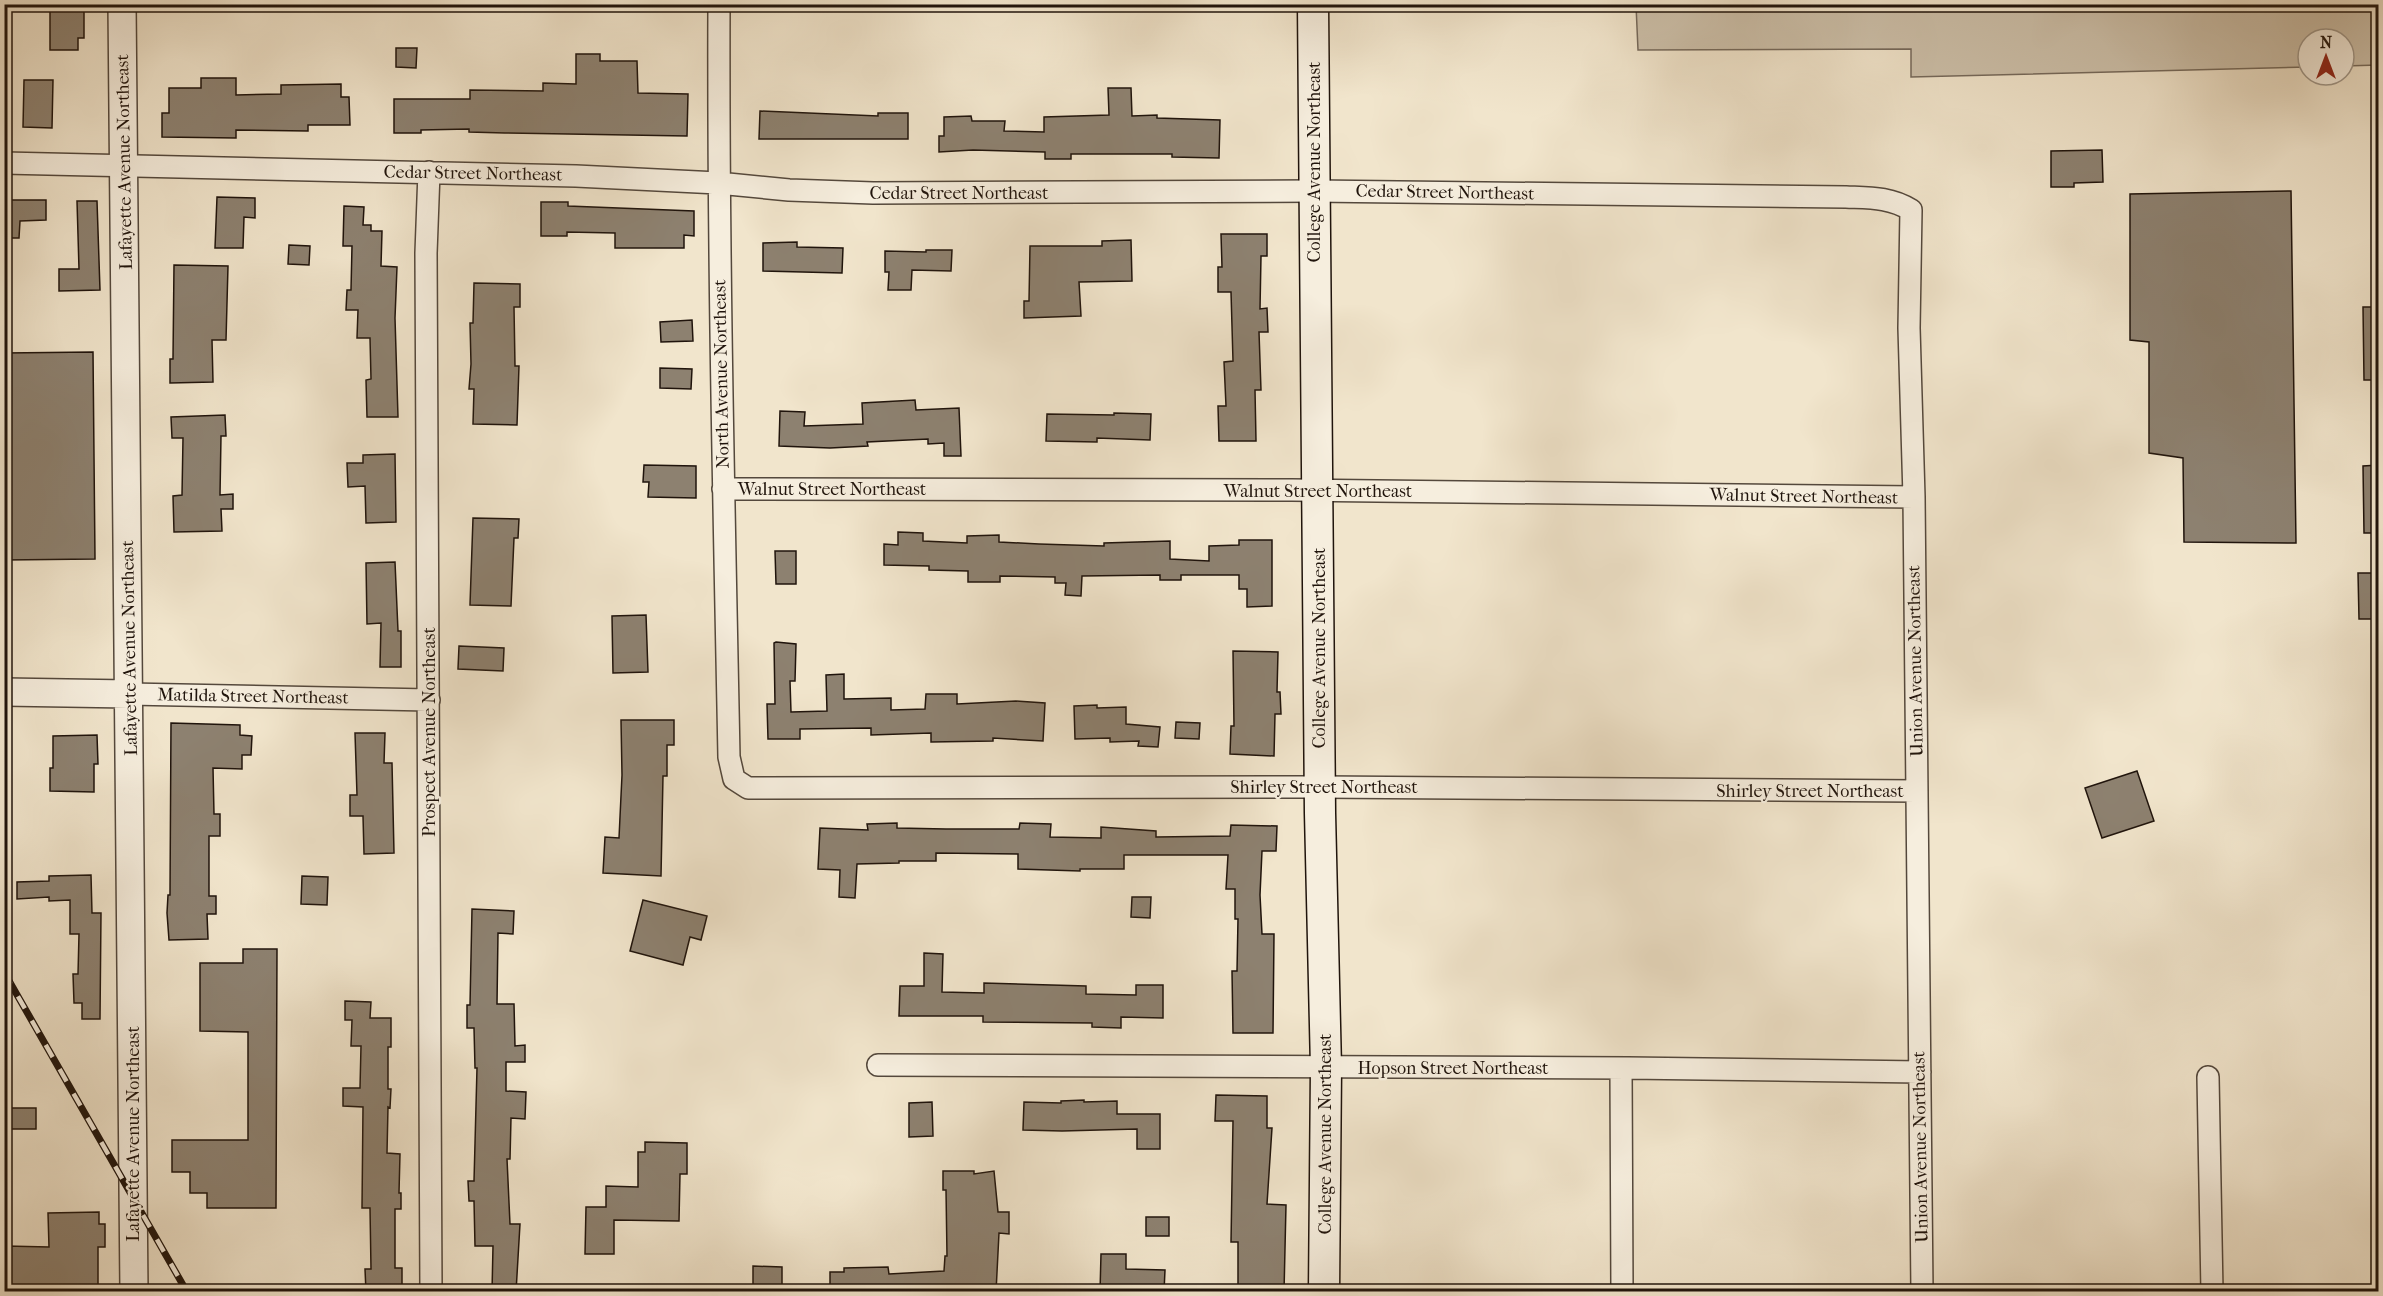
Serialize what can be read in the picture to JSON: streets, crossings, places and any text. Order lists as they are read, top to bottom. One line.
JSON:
{"streets":{"main road":["College Avenue Northeast"],"street":["Lafayette Avenue Northeast","Cedar Street Northeast","North Avenue Northeast","Walnut Street Northeast","Union Avenue Northeast","Matilda Street Northeast","Prospect Avenue Northeast","Shirley Street Northeast","Hopson Street Northeast"]},"crossings":[["Lafayette Avenue Northeast","Cedar Street Northeast"],["Lafayette Avenue Northeast","Matilda Street Northeast"],["College Avenue Northeast","Cedar Street Northeast"],["College Avenue Northeast","Walnut Street Northeast"],["College Avenue Northeast","Shirley Street Northeast"],["College Avenue Northeast","Hopson Street Northeast"],["Cedar Street Northeast","North Avenue Northeast"],["Cedar Street Northeast","Union Avenue Northeast"],["Cedar Street Northeast","Prospect Avenue Northeast"],["North Avenue Northeast","Walnut Street Northeast"],["North Avenue Northeast","Shirley Street Northeast"],["Walnut Street Northeast","Union Avenue Northeast"],["Union Avenue Northeast","Shirley Street Northeast"],["Union Avenue Northeast","Hopson Street Northeast"],["Matilda Street Northeast","Prospect Avenue Northeast"]],"north":"top"}
